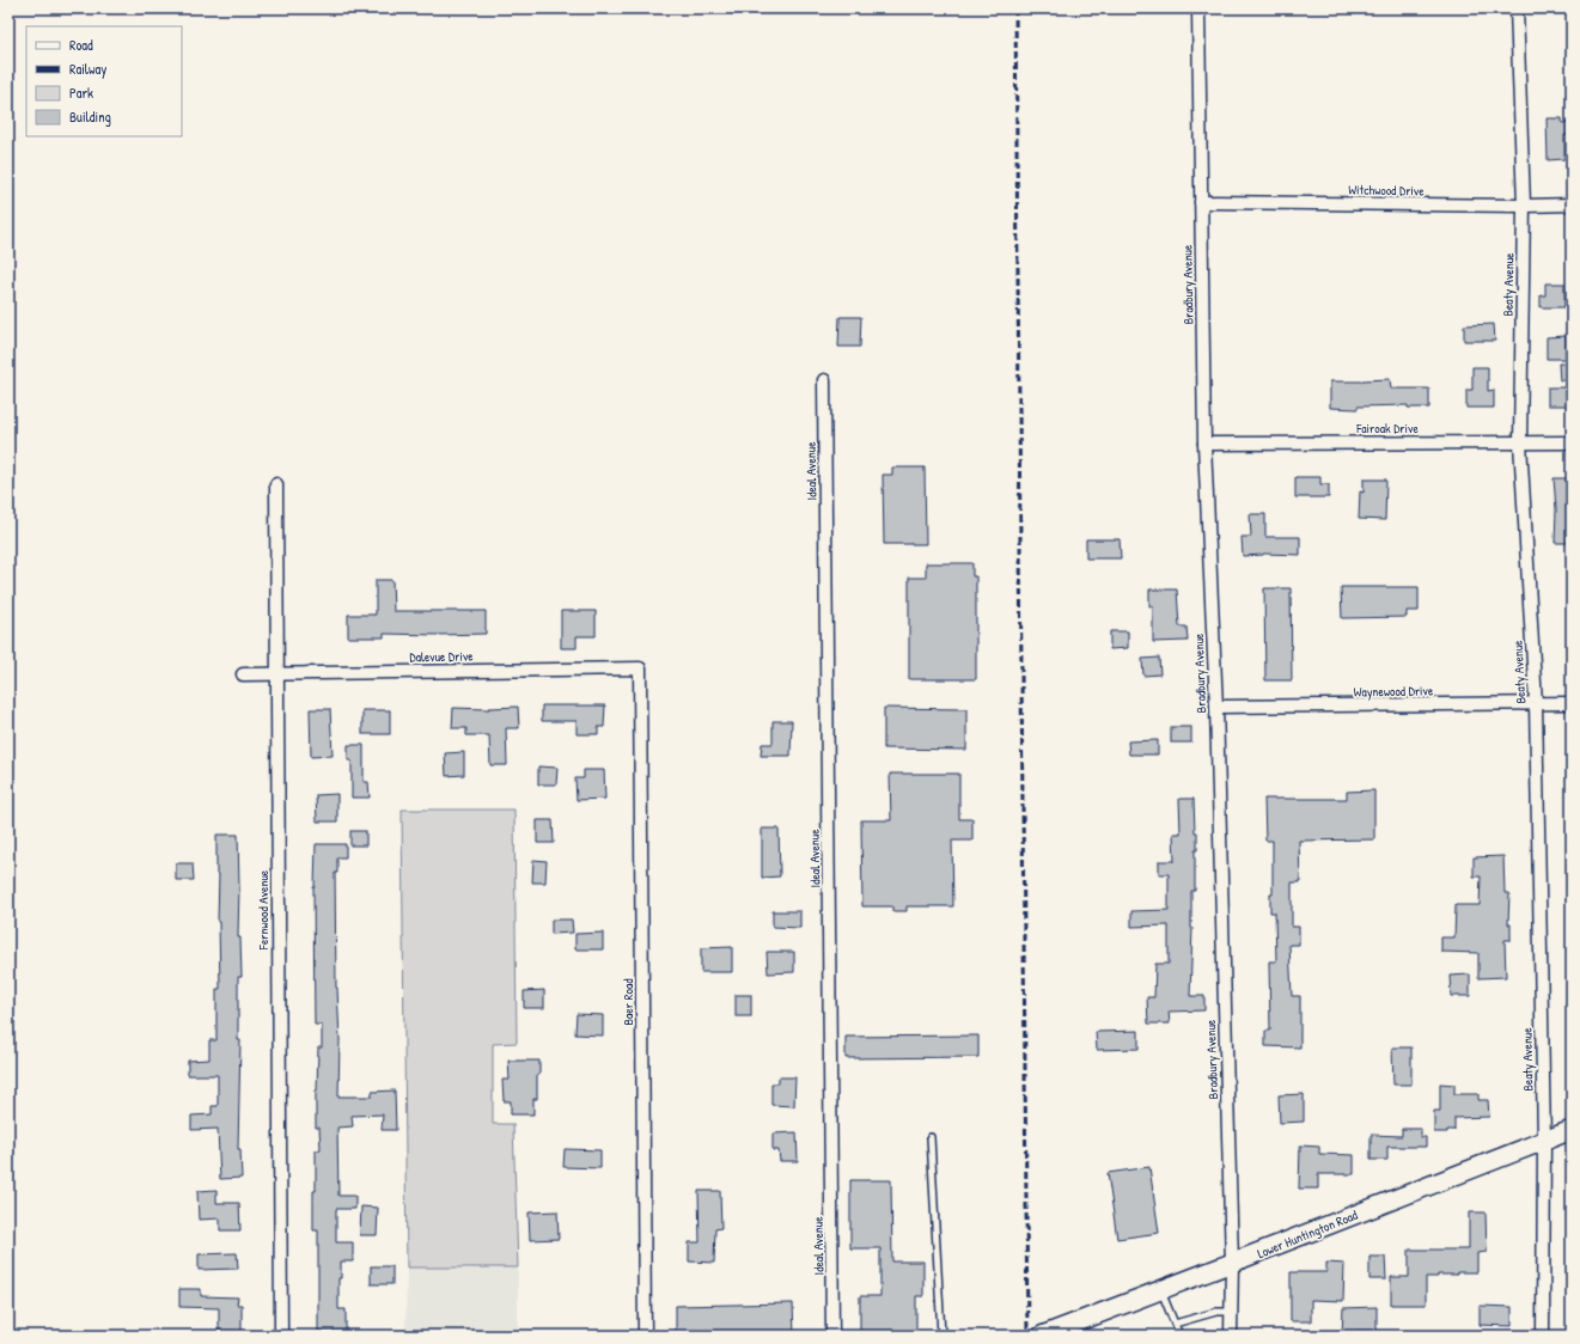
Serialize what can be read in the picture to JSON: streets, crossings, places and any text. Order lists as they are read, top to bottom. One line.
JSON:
{"streets":{"main road":["Lower Huntington Road"],"street":["Witchwood Drive","Bradbury Avenue","Beaty Avenue","Fairoak Drive","Ideal Avenue","Dalevue Drive","Waynewood Drive","Fernwood Avenue","Baer Road"]},"crossings":[["Witchwood Drive","Bradbury Avenue"],["Witchwood Drive","Beaty Avenue"],["Bradbury Avenue","Fairoak Drive"],["Bradbury Avenue","Waynewood Drive"],["Bradbury Avenue","Lower Huntington Road"],["Beaty Avenue","Fairoak Drive"],["Beaty Avenue","Waynewood Drive"],["Beaty Avenue","Lower Huntington Road"],["Dalevue Drive","Fernwood Avenue"],["Dalevue Drive","Baer Road"]],"legend":["Road","Railway","Park","Building"]}
